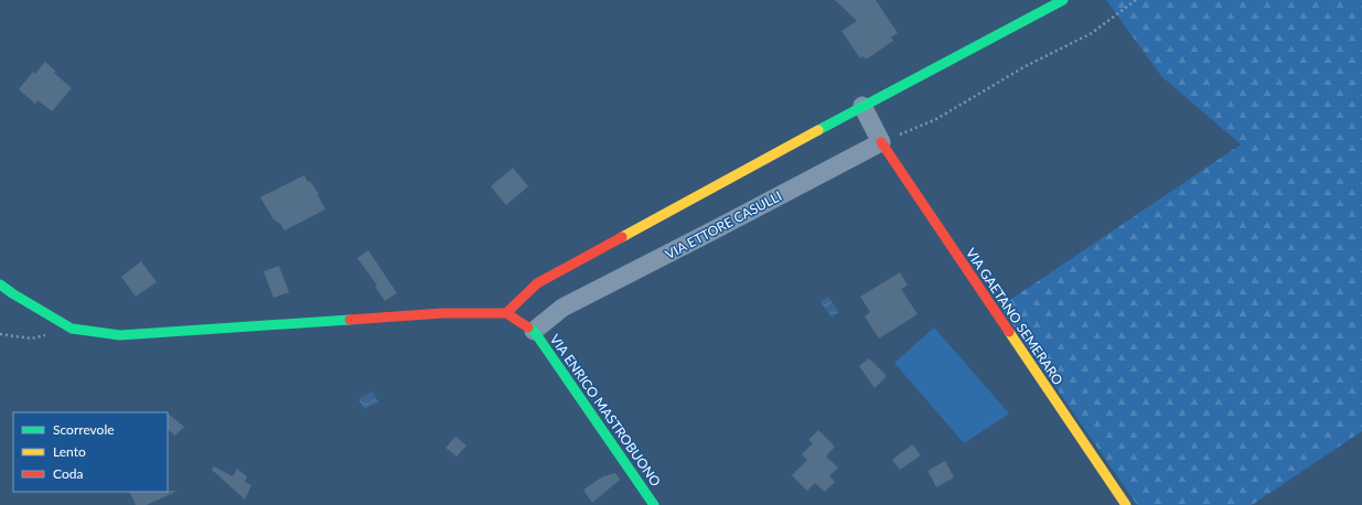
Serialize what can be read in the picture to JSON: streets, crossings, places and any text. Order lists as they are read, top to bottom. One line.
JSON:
{"streets":{"street":["VIA ETTORE CASULLI","VIA GAETANO SEMERARO","VIA ENRICO MASTROBUONO"]},"crossings":[["VIA ETTORE CASULLI","VIA GAETANO SEMERARO"],["VIA ETTORE CASULLI","VIA ENRICO MASTROBUONO"]],"legend":["Scorrevole","Lento","Coda"]}
